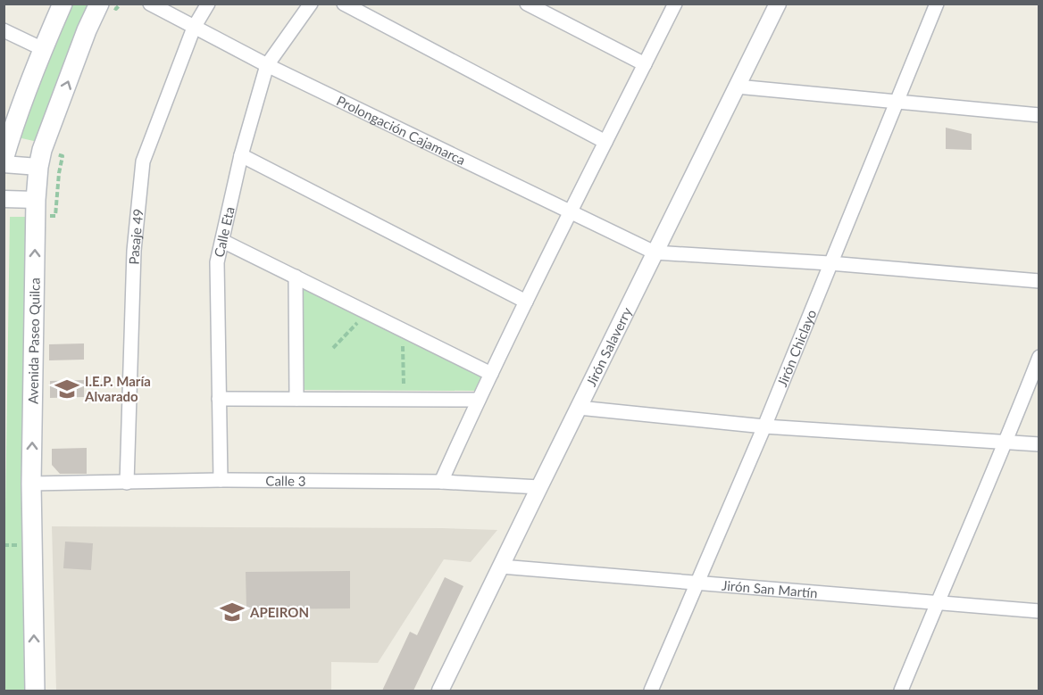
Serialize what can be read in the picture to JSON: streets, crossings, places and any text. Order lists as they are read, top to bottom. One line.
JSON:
{"streets":{"main road":["Avenida Paseo Quilca"],"street":["Prolongación Cajamarca","Calle Eta","Pasaje 49","Jirón Salaverry","Jirón Chiclayo","Calle 3","Jirón San Martín"]},"crossings":[["Prolongación Cajamarca","Calle Eta"],["Prolongación Cajamarca","Pasaje 49"],["Prolongación Cajamarca","Jirón Salaverry"],["Calle Eta","Calle 3"],["Pasaje 49","Calle 3"],["Avenida Paseo Quilca","Calle 3"],["Jirón Salaverry","Calle 3"],["Jirón Salaverry","Jirón San Martín"],["Jirón Chiclayo","Jirón San Martín"]],"one_way":["Avenida Paseo Quilca"],"places":{"school or university":["I.E.P. María Alvarado","APEIRON"]}}
